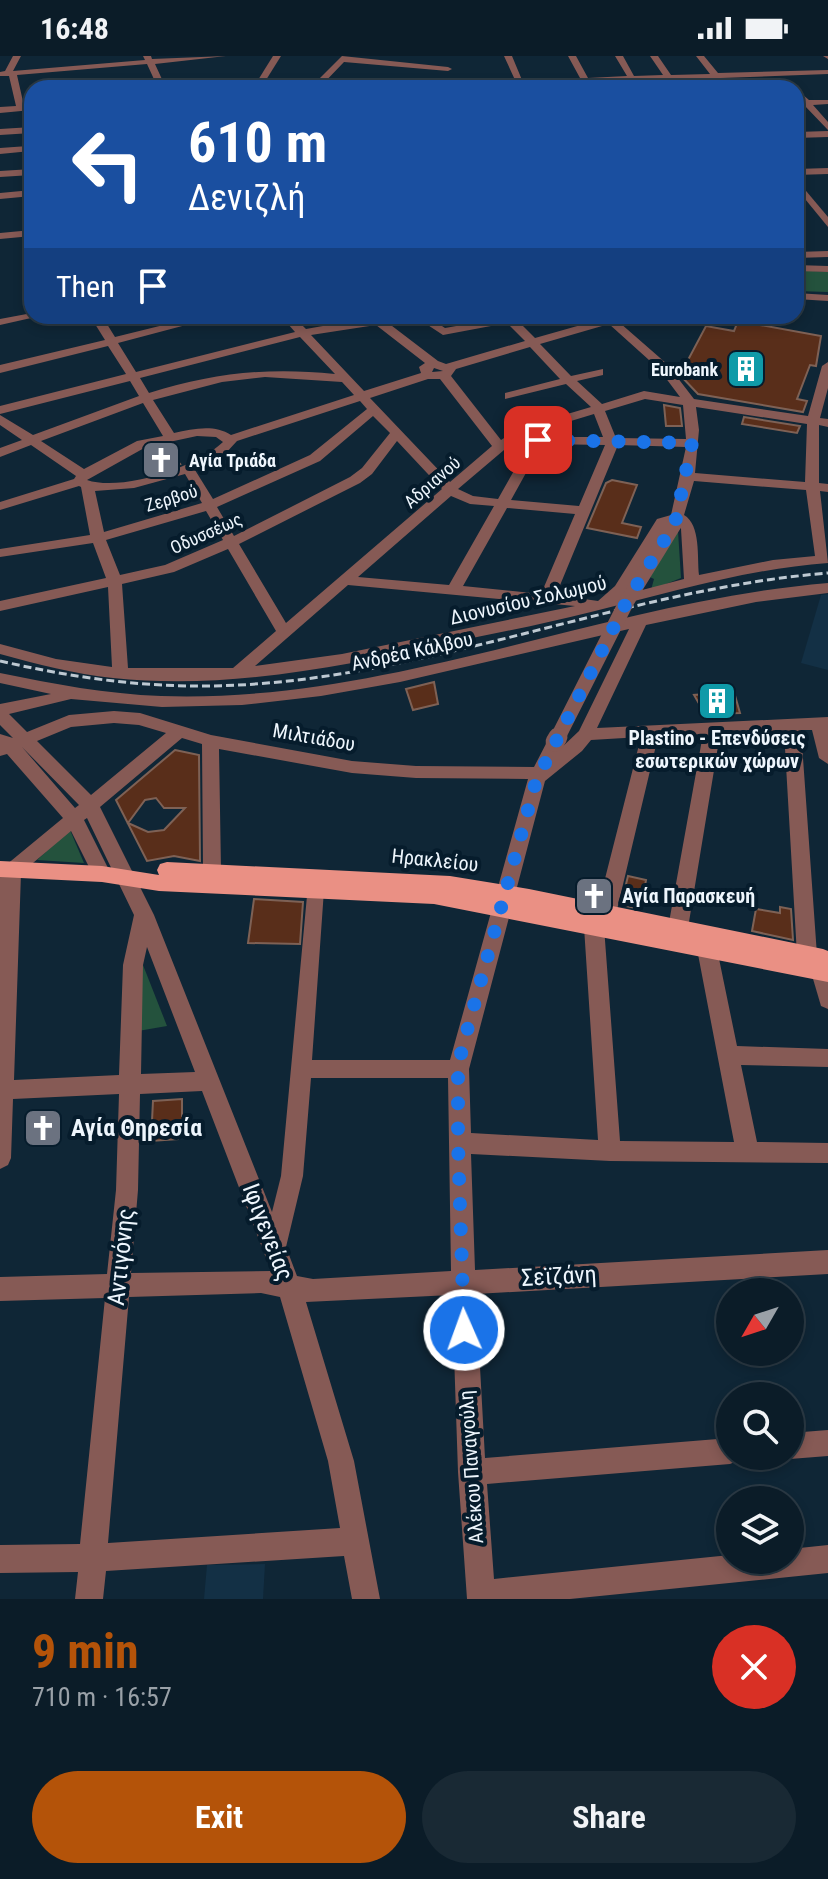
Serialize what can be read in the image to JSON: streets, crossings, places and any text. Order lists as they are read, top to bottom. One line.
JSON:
{"streets":{"main road":["Ηρακλείου"],"street":["Αδριανού","Ζερβού","Οδυσσέως","Διονυσίου Σολωμού","Ανδρέα Κάλβου","Μιλτιάδου","Ιφιγενείας","Αντιγόνης","Σεϊζάνη","Αλέκου Παναγούλη"]},"crossings":[["Αδριανού","Διονυσίου Σολωμού"],["Αδριανού","Αλέκου Παναγούλη"],["Μιλτιάδου","Ιφιγενείας"],["Μιλτιάδου","Αλέκου Παναγούλη"],["Ηρακλείου","Ιφιγενείας"],["Ηρακλείου","Αλέκου Παναγούλη"],["Ιφιγενείας","Αντιγόνης"],["Ιφιγενείας","Σεϊζάνη"],["Αντιγόνης","Σεϊζάνη"],["Σεϊζάνη","Αλέκου Παναγούλη"]],"places":{"building":["Eurobank","Plastino - Επενδύσεις εσωτερικών χώρων"],"church":["Αγία Τριάδα","Αγία Παρασκευή","Αγία Θηρεσία"]},"north":"bottom left","page":{"status":"16:48","turn":["610 m","Δενιζλή"],"then":"Then","heading":["9 min","710 m · 16:57"],"buttons":["Exit","Share"]}}
